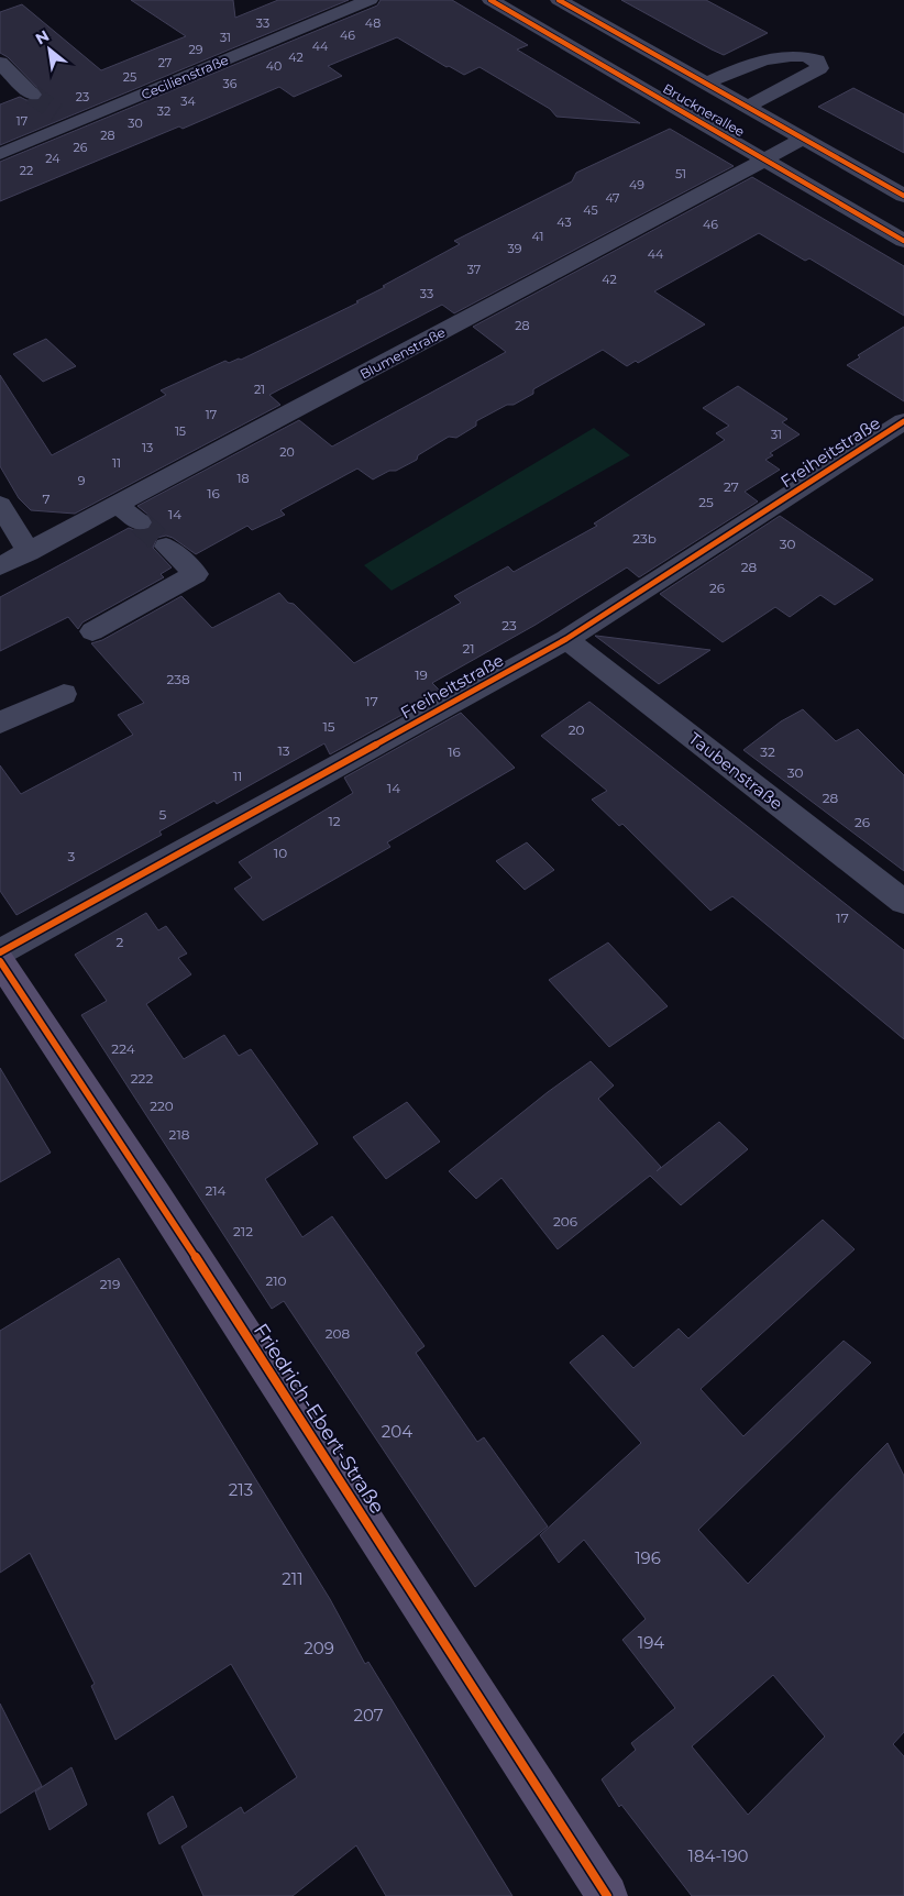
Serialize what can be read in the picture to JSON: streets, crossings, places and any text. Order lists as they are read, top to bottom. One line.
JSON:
{"streets":{"main road":["Friedrich-Ebert-Straße"],"street":["Cecilienstraße","Brucknerallee","Blumenstraße","Freiheitstraße","Taubenstraße"]},"crossings":[["Brucknerallee","Blumenstraße"],["Freiheitstraße","Taubenstraße"]],"house_numbers":["33","48","46","31","44","29","42","27","40","25","36","23","34","32","17","30","28","26","24","22","51","49","47","45","43","46","41","39","44","37","42","33","28","21","17","15","31","13","20","11","18","9","27","16","7","25","14","23b","30","28","26","23","21","19","238","17","15","20","13","16","32","30","11","14","28","5","12","26","10","3","17","2","224","222","220","218","214","206","212","210","219","208","204","213","196","211","194","209","207","184-190"],"north":"top left"}
